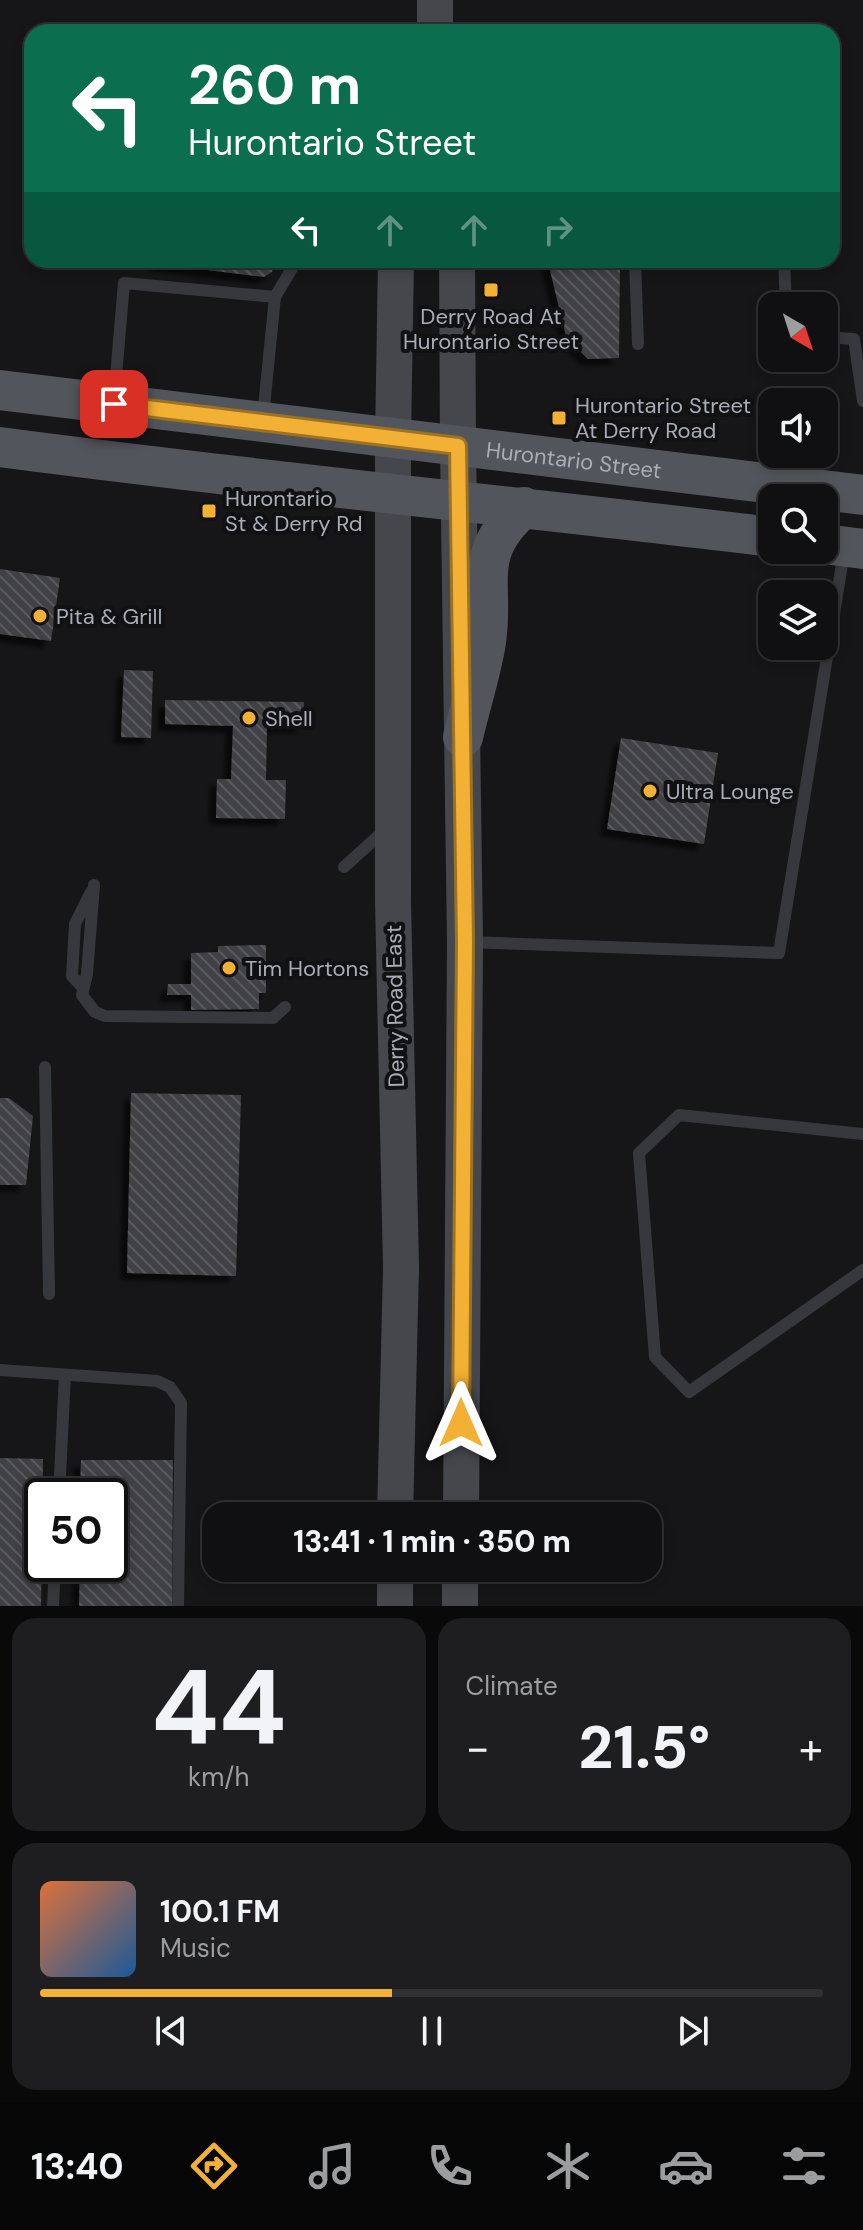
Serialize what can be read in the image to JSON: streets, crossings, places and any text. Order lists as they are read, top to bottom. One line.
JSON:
{"streets":{"main road":["Hurontario Street","Derry Road East"]},"crossings":[["Hurontario Street","Derry Road East"]],"places":{"transit":["Derry Road At Hurontario Street","Hurontario Street At Derry Road","Hurontario St & Derry Rd"],"other":["Pita & Grill","Shell","Ultra Lounge","Tim Hortons"]},"north":"bottom right","page":{"turn":["260 m","Hurontario Street"],"limit":"50","trip":"13:41 · 1 min · 350 m","tile":[["44","km/h"],"Climate"],"heat":["−","21.5°","+"],"song":["100.1 FM","Music"],"tabs":"13:40"}}
